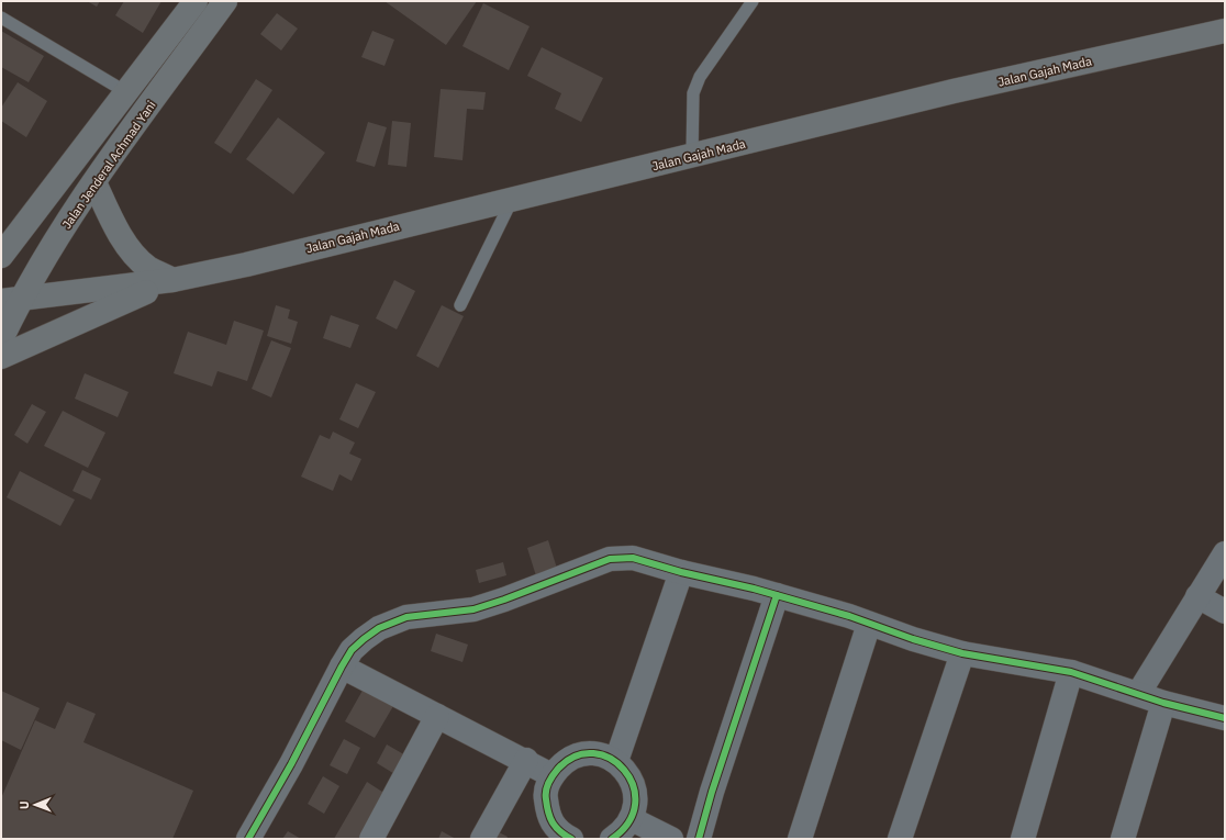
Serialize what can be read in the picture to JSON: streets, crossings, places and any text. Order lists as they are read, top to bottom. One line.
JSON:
{"streets":{"main road":["Jalan Gajah Mada","Jalan Jenderal Achmad Yani"]},"north":"left"}
